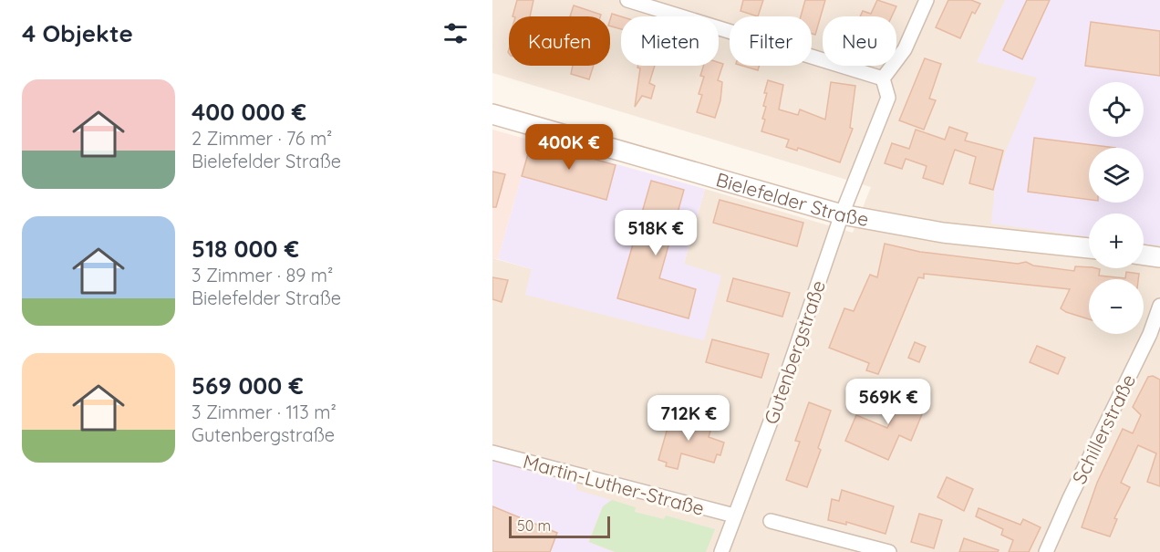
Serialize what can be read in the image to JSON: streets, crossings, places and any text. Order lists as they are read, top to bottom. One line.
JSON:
{"streets":{"main road":["Bielefelder Straße"],"street":["Gutenbergstraße","Schillerstraße","Martin-Luther-Straße"]},"crossings":[["Bielefelder Straße","Gutenbergstraße"],["Gutenbergstraße","Martin-Luther-Straße"]],"scale_bar":"50 m","page":{"heading":"4 Objekte","chip":["Kaufen","Mieten","Filter","Neu"],"list":[{"name":"400 000 €","note":"2 Zimmer · 76 m² · Bielefelder Straße"},{"name":"518 000 €","note":"3 Zimmer · 89 m² · Bielefelder Straße"},{"name":"569 000 €","note":"3 Zimmer · 113 m² · Gutenbergstraße"}],"map_buttons":["+","−"],"price":["400K €","518K €","569K €","712K €"],"scale":"50 m"}}
